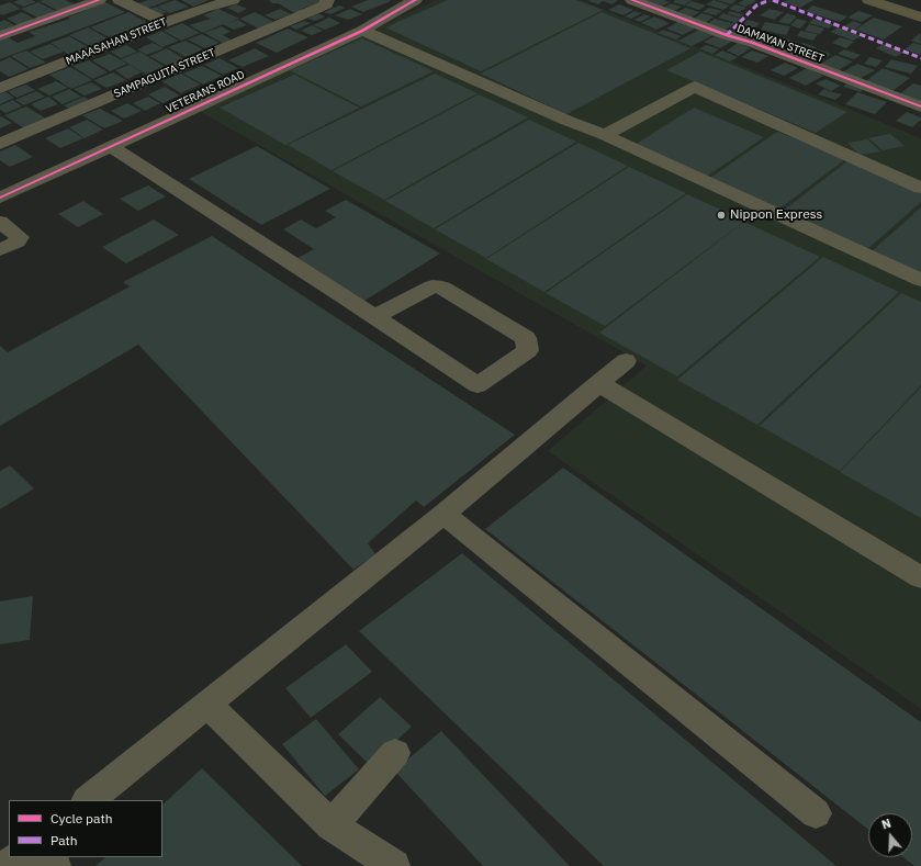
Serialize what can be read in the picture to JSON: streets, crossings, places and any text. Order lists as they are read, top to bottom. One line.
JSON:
{"streets":{"street":["MAAASAHAN STREET","DAMAYAN STREET","SAMPAGUITA STREET","VETERANS ROAD"]},"places":["Nippon Express"],"legend":["Cycle path","Path"],"north":"top"}
